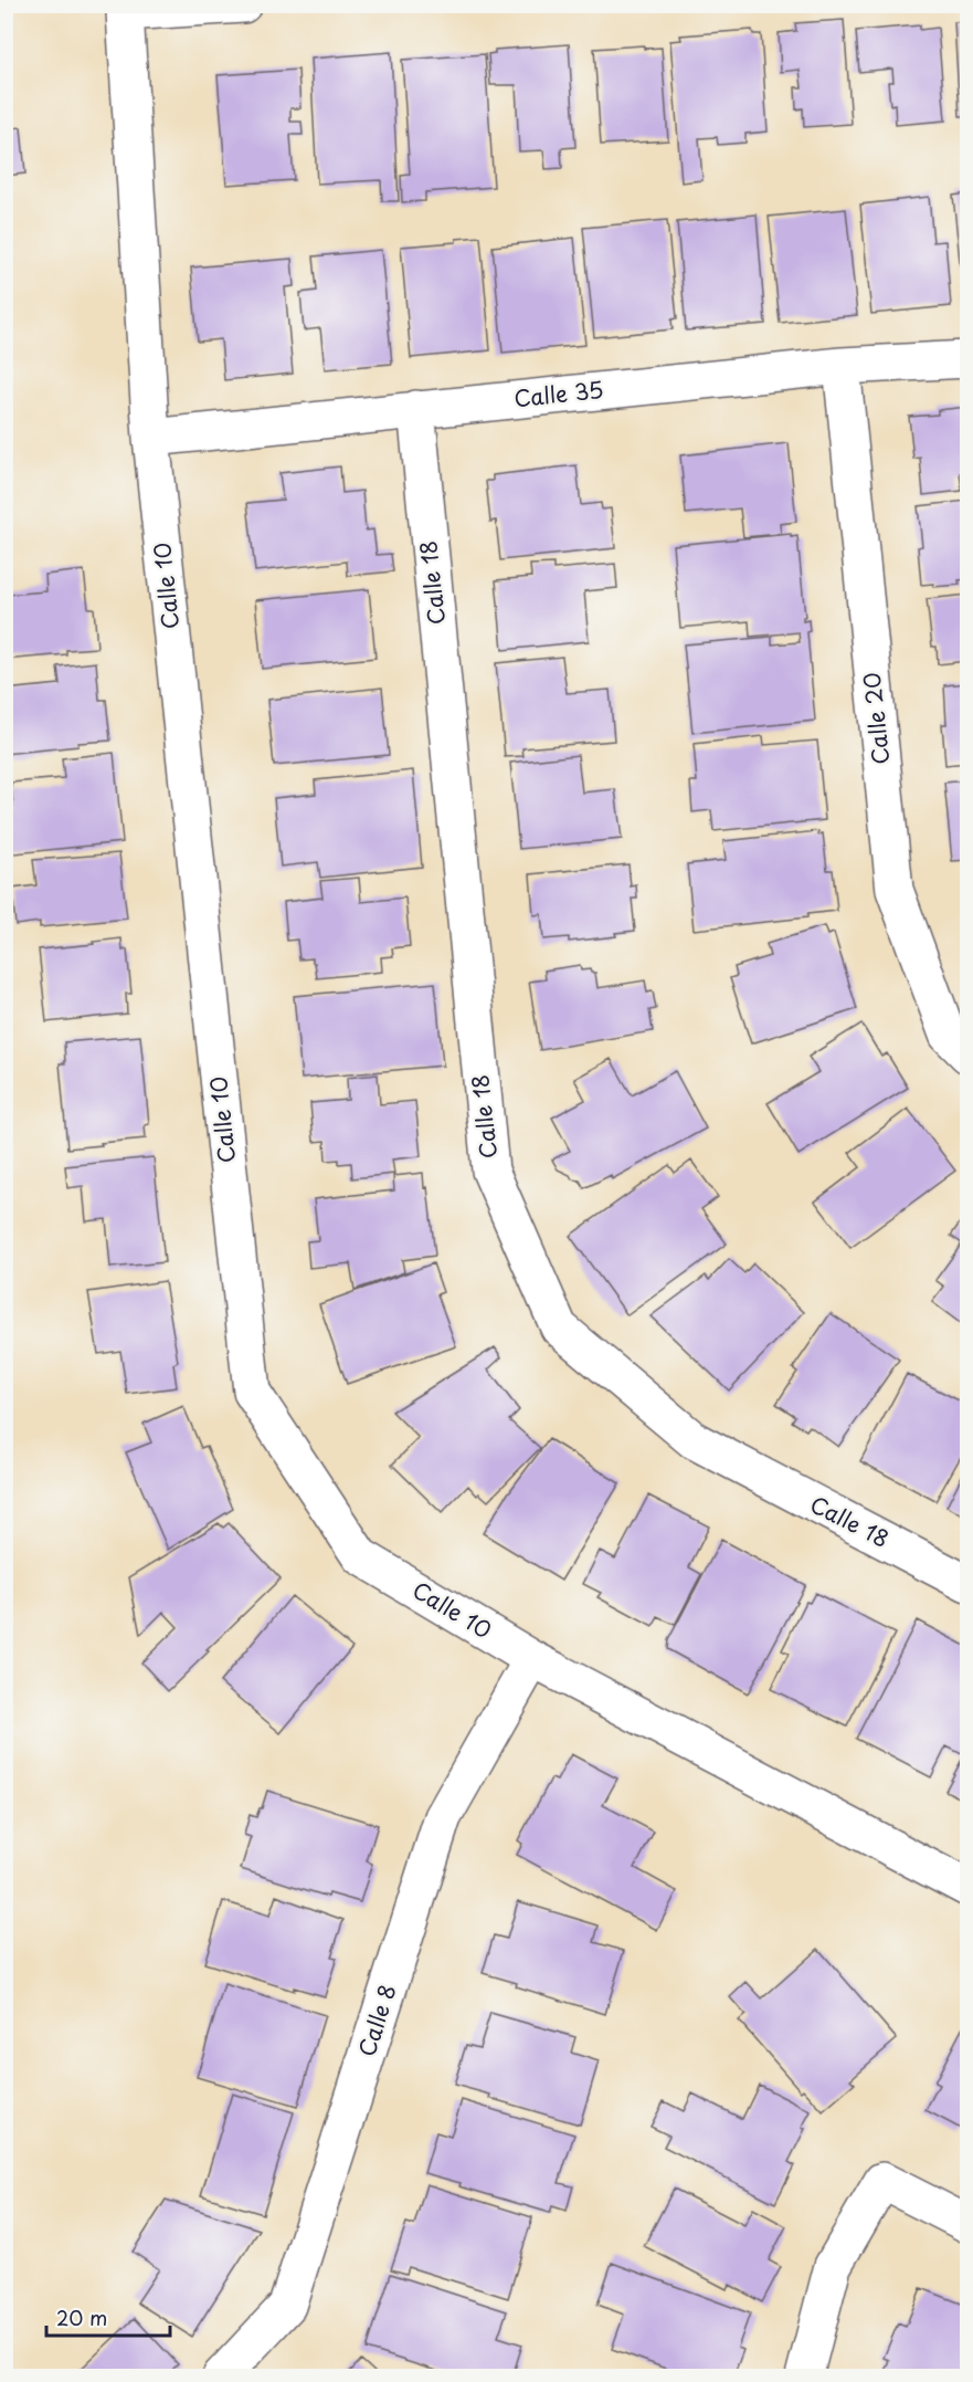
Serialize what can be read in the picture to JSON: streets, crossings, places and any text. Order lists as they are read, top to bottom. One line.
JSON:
{"streets":{"street":["Calle 35","Calle 18","Calle 10","Calle 20","Calle 8"]},"crossings":[["Calle 35","Calle 18"],["Calle 35","Calle 10"],["Calle 35","Calle 20"],["Calle 10","Calle 8"]],"scale_bar":"20 m"}
